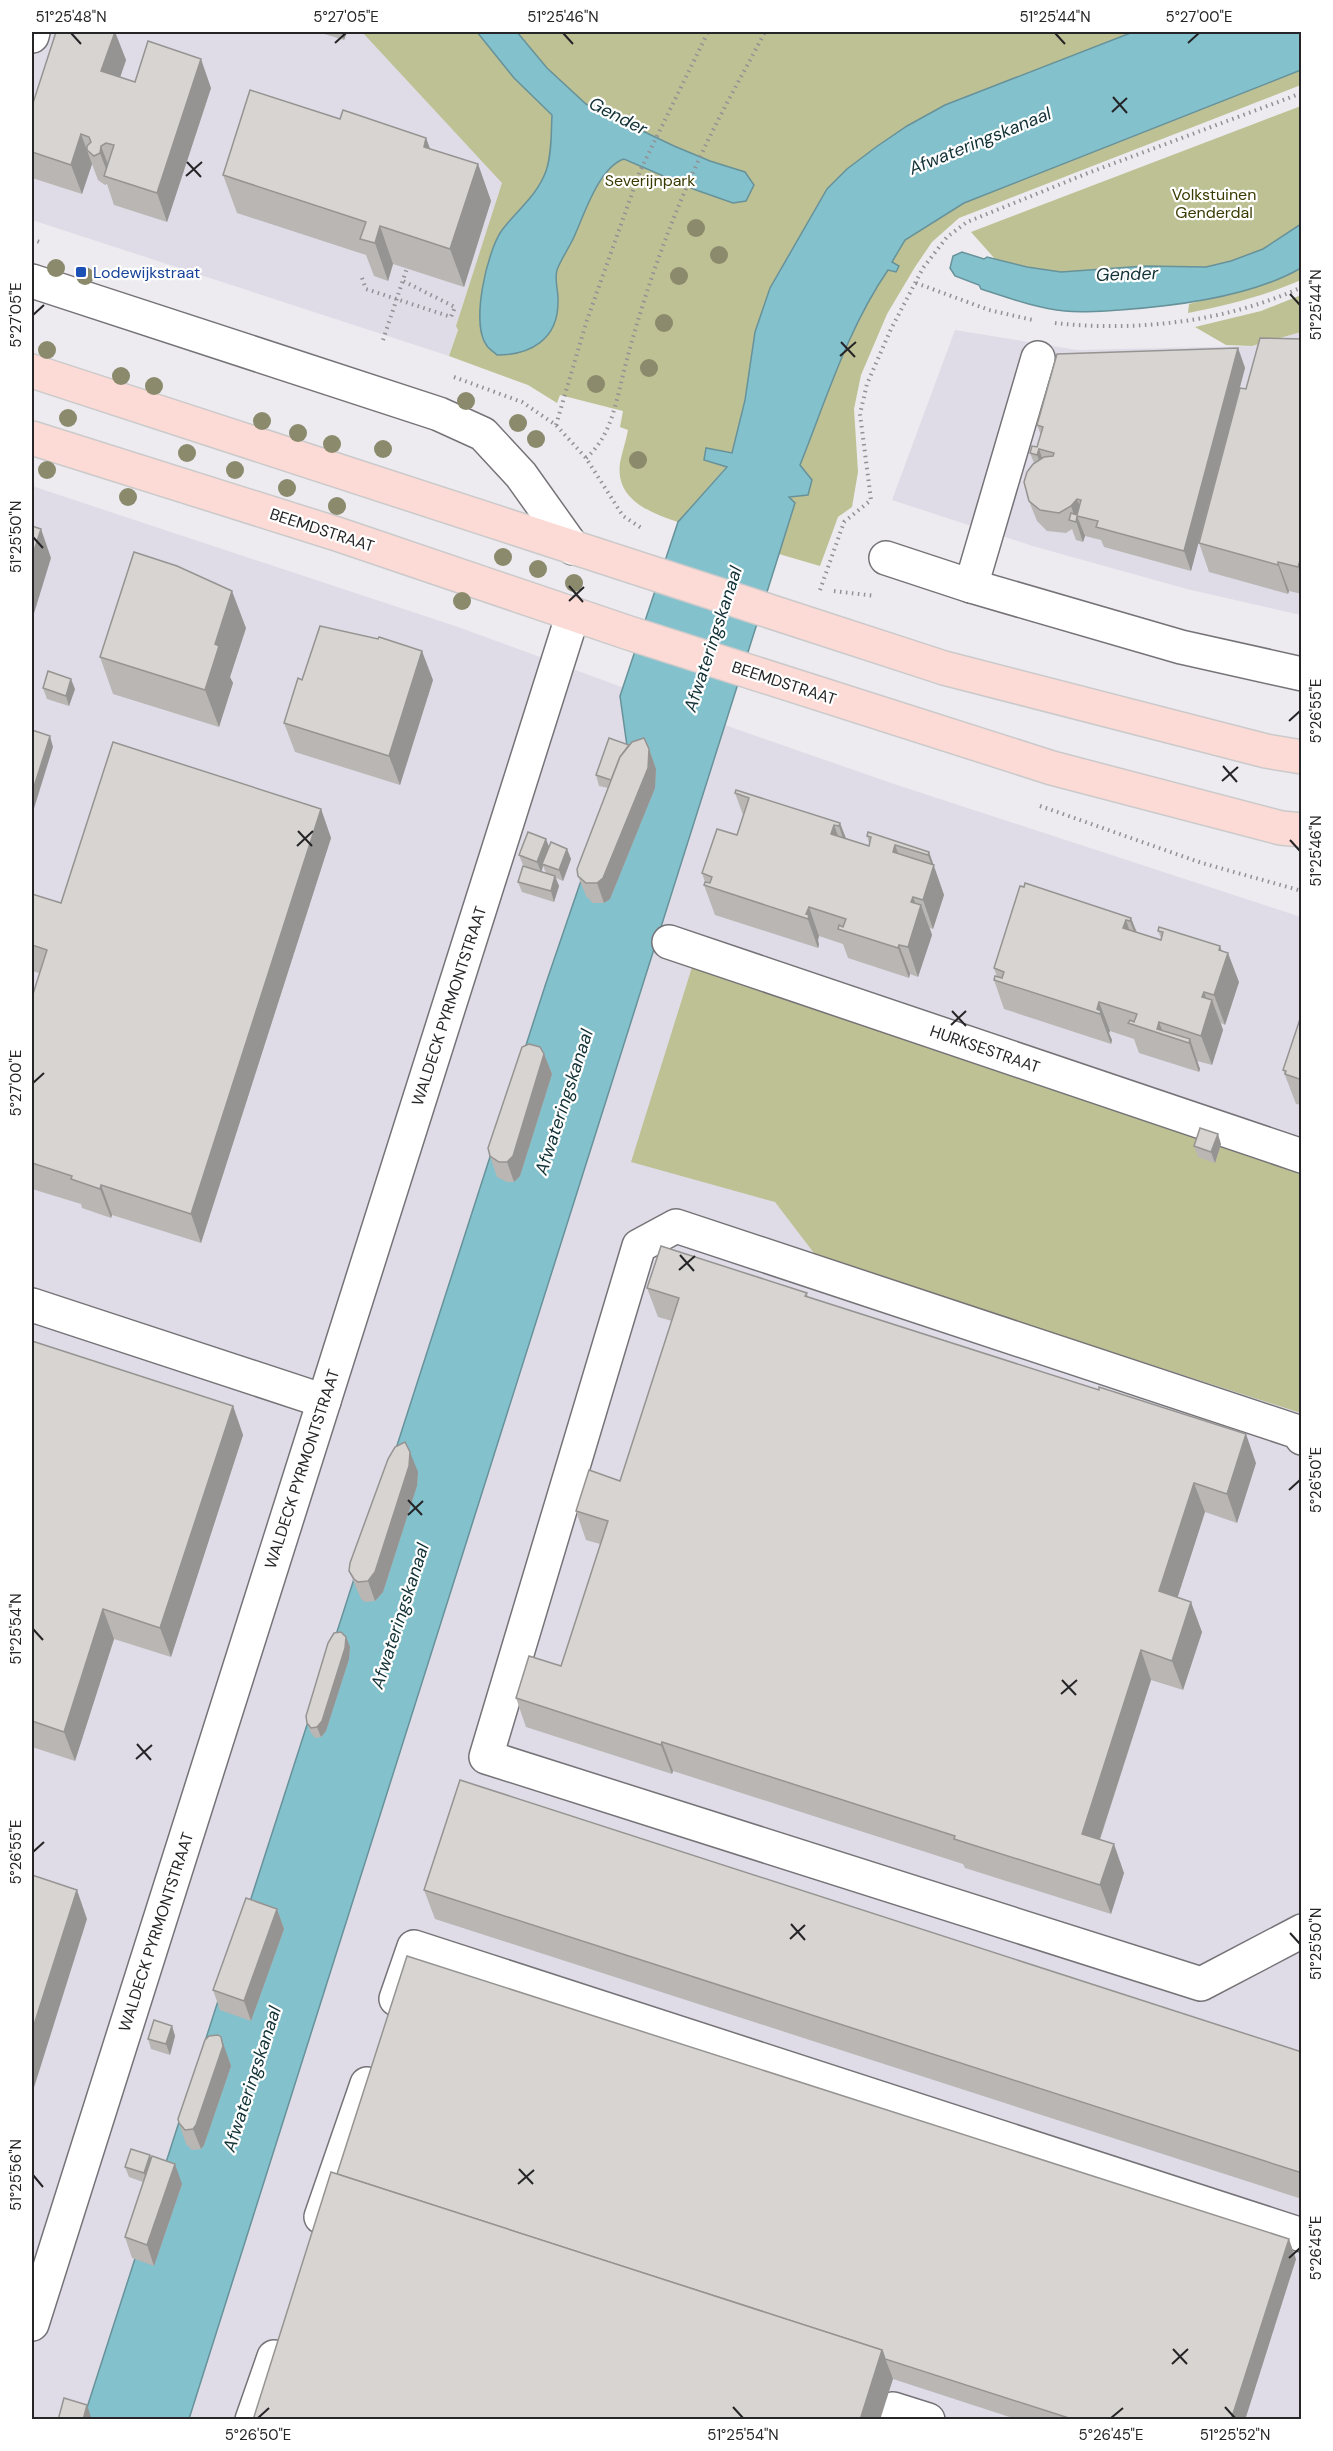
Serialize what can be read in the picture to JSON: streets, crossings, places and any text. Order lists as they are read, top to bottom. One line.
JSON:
{"streets":{"main road":["BEEMDSTRAAT"],"street":["WALDECK PYRMONTSTRAAT","HURKSESTRAAT"]},"crossings":[["BEEMDSTRAAT","WALDECK PYRMONTSTRAAT"]],"water":["Gender","Afwateringskanaal"],"parks":["Severijnpark","Volkstuinen Genderdal"],"places":{"transit":["Lodewijkstraat"]},"coordinates":["51°25'48\"N","5°27'05\"E","51°25'46\"N","51°25'44\"N","5°27'00\"E","51°25'50\"N","5°26'55\"E","5°26'50\"E","51°25'54\"N","51°25'56\"N","5°26'45\"E","51°25'52\"N"]}
